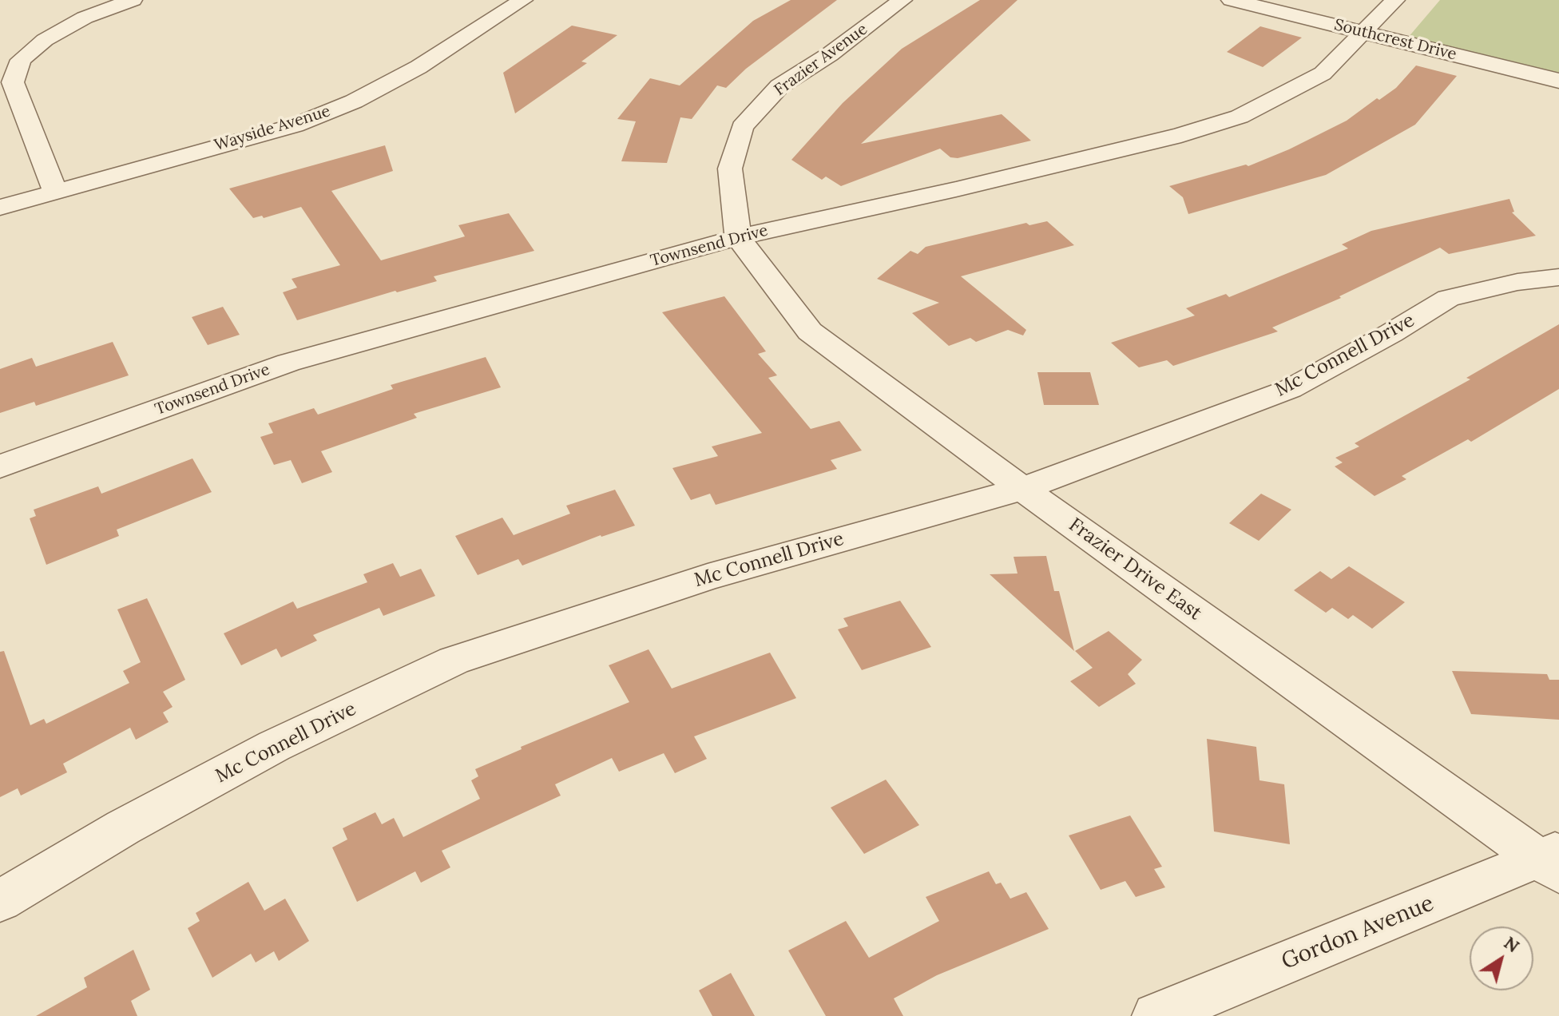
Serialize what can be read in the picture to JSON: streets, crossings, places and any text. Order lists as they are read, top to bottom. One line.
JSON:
{"streets":{"street":["Southcrest Drive","Frazier Avenue","Wayside Avenue","Townsend Drive","Mc Connell Drive","Frazier Drive East","Gordon Avenue"]},"crossings":[["Southcrest Drive","Townsend Drive"],["Frazier Avenue","Townsend Drive"],["Frazier Avenue","Frazier Drive East"],["Townsend Drive","Frazier Drive East"],["Mc Connell Drive","Frazier Drive East"],["Frazier Drive East","Gordon Avenue"]],"north":"top right"}
